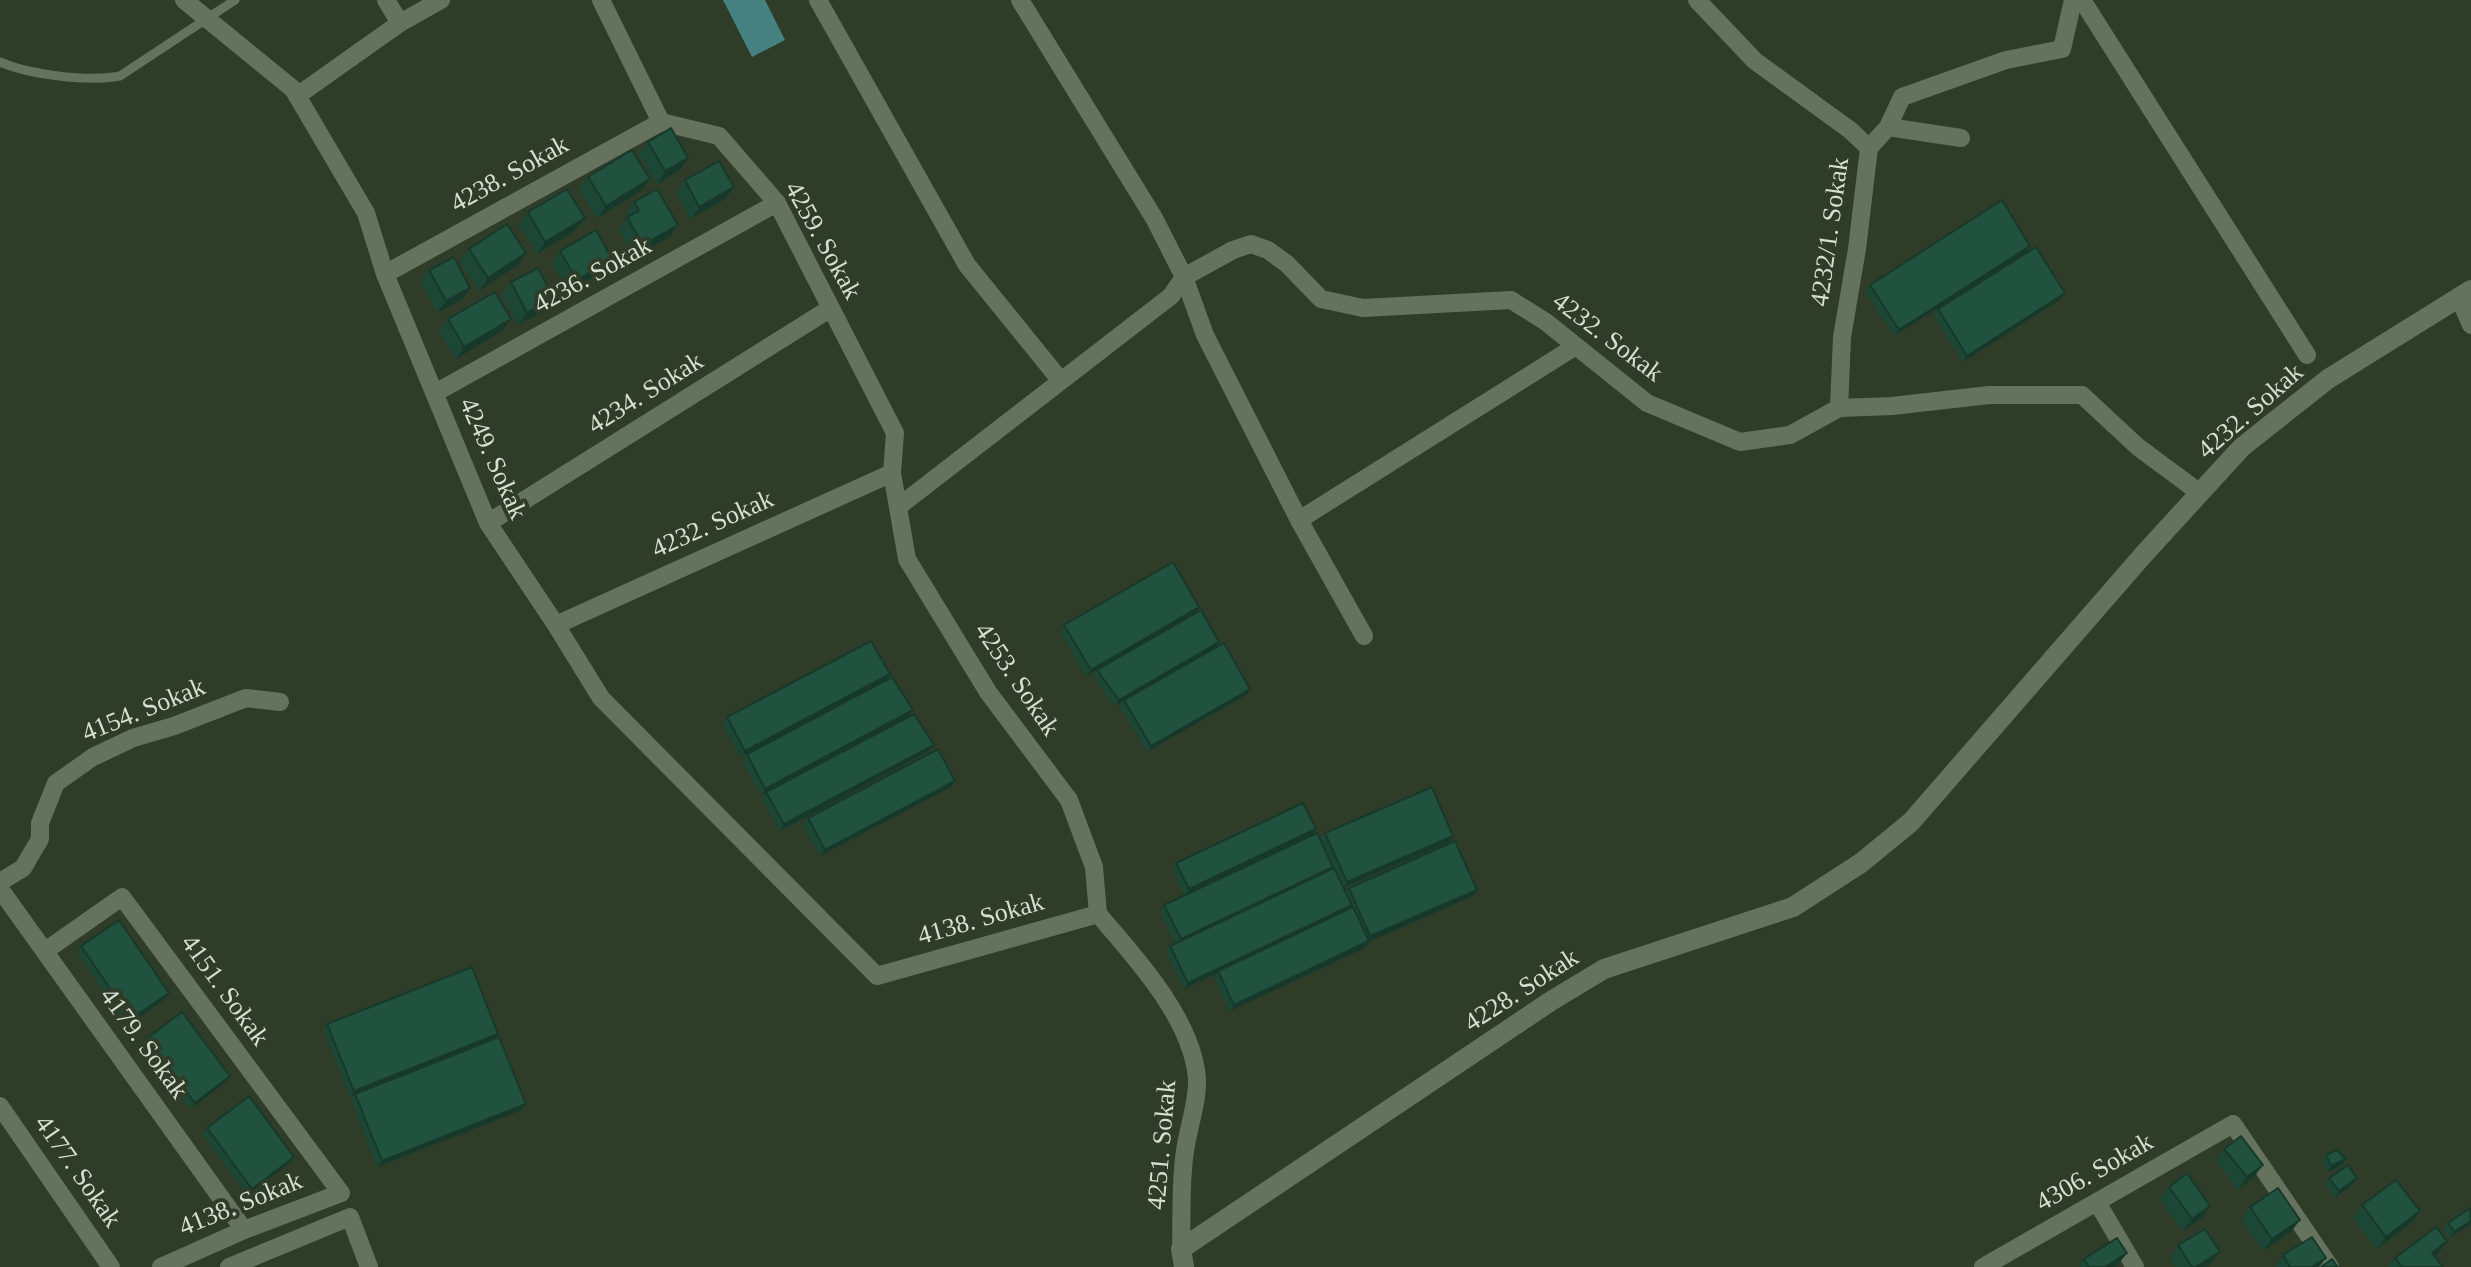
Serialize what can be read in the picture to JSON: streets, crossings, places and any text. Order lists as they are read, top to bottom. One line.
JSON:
{"streets":{"street":["4238. Sokak","4232/1. Sokak","4259. Sokak","4236. Sokak","4232. Sokak","4234. Sokak","4249. Sokak","4253. Sokak","4154. Sokak","4138. Sokak","4151. Sokak","4228. Sokak","4179. Sokak","4251. Sokak","4177. Sokak","4306. Sokak"]},"crossings":[["4238. Sokak","4259. Sokak"],["4238. Sokak","4249. Sokak"],["4232/1. Sokak","4232. Sokak"],["4259. Sokak","4236. Sokak"],["4259. Sokak","4232. Sokak"],["4259. Sokak","4234. Sokak"],["4259. Sokak","4253. Sokak"],["4236. Sokak","4249. Sokak"],["4232. Sokak","4249. Sokak"],["4232. Sokak","4253. Sokak"],["4232. Sokak","4228. Sokak"],["4234. Sokak","4249. Sokak"],["4249. Sokak","4138. Sokak"],["4253. Sokak","4138. Sokak"],["4253. Sokak","4251. Sokak"],["4138. Sokak","4151. Sokak"],["4138. Sokak","4179. Sokak"],["4138. Sokak","4251. Sokak"],["4151. Sokak","4179. Sokak"],["4228. Sokak","4251. Sokak"]]}
